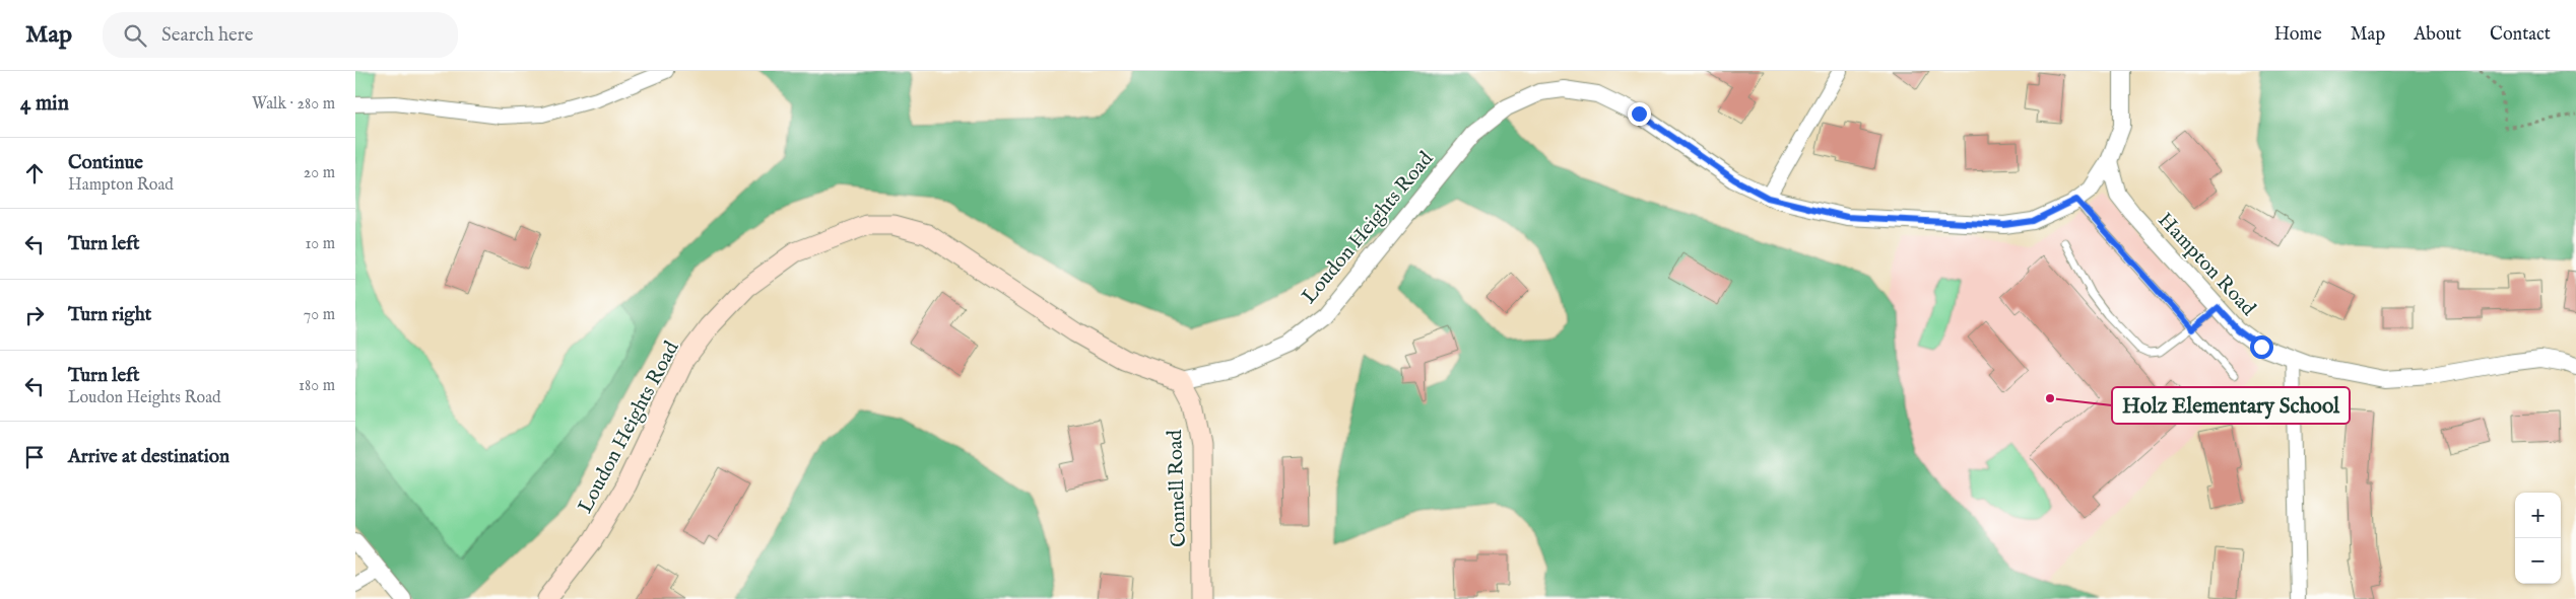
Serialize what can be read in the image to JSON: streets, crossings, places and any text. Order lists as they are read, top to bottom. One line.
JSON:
{"streets":{"main road":["Loudon Heights Road","Connell Road"],"street":["Hampton Road"]},"crossings":[["Loudon Heights Road","Hampton Road"],["Loudon Heights Road","Connell Road"]],"places":["Holz Elementary School"],"page":{"header":"Map","search":"Search here","nav":["Home","Map","About","Contact"],"heading":["4 min","Walk · 280 m"],"list":[["Continue","Hampton Road","20 m"],["Turn left","10 m"],["Turn right","70 m"],["Turn left","Loudon Heights Road","180 m"],"Arrive at destination"],"map_buttons":["+","−"]}}
